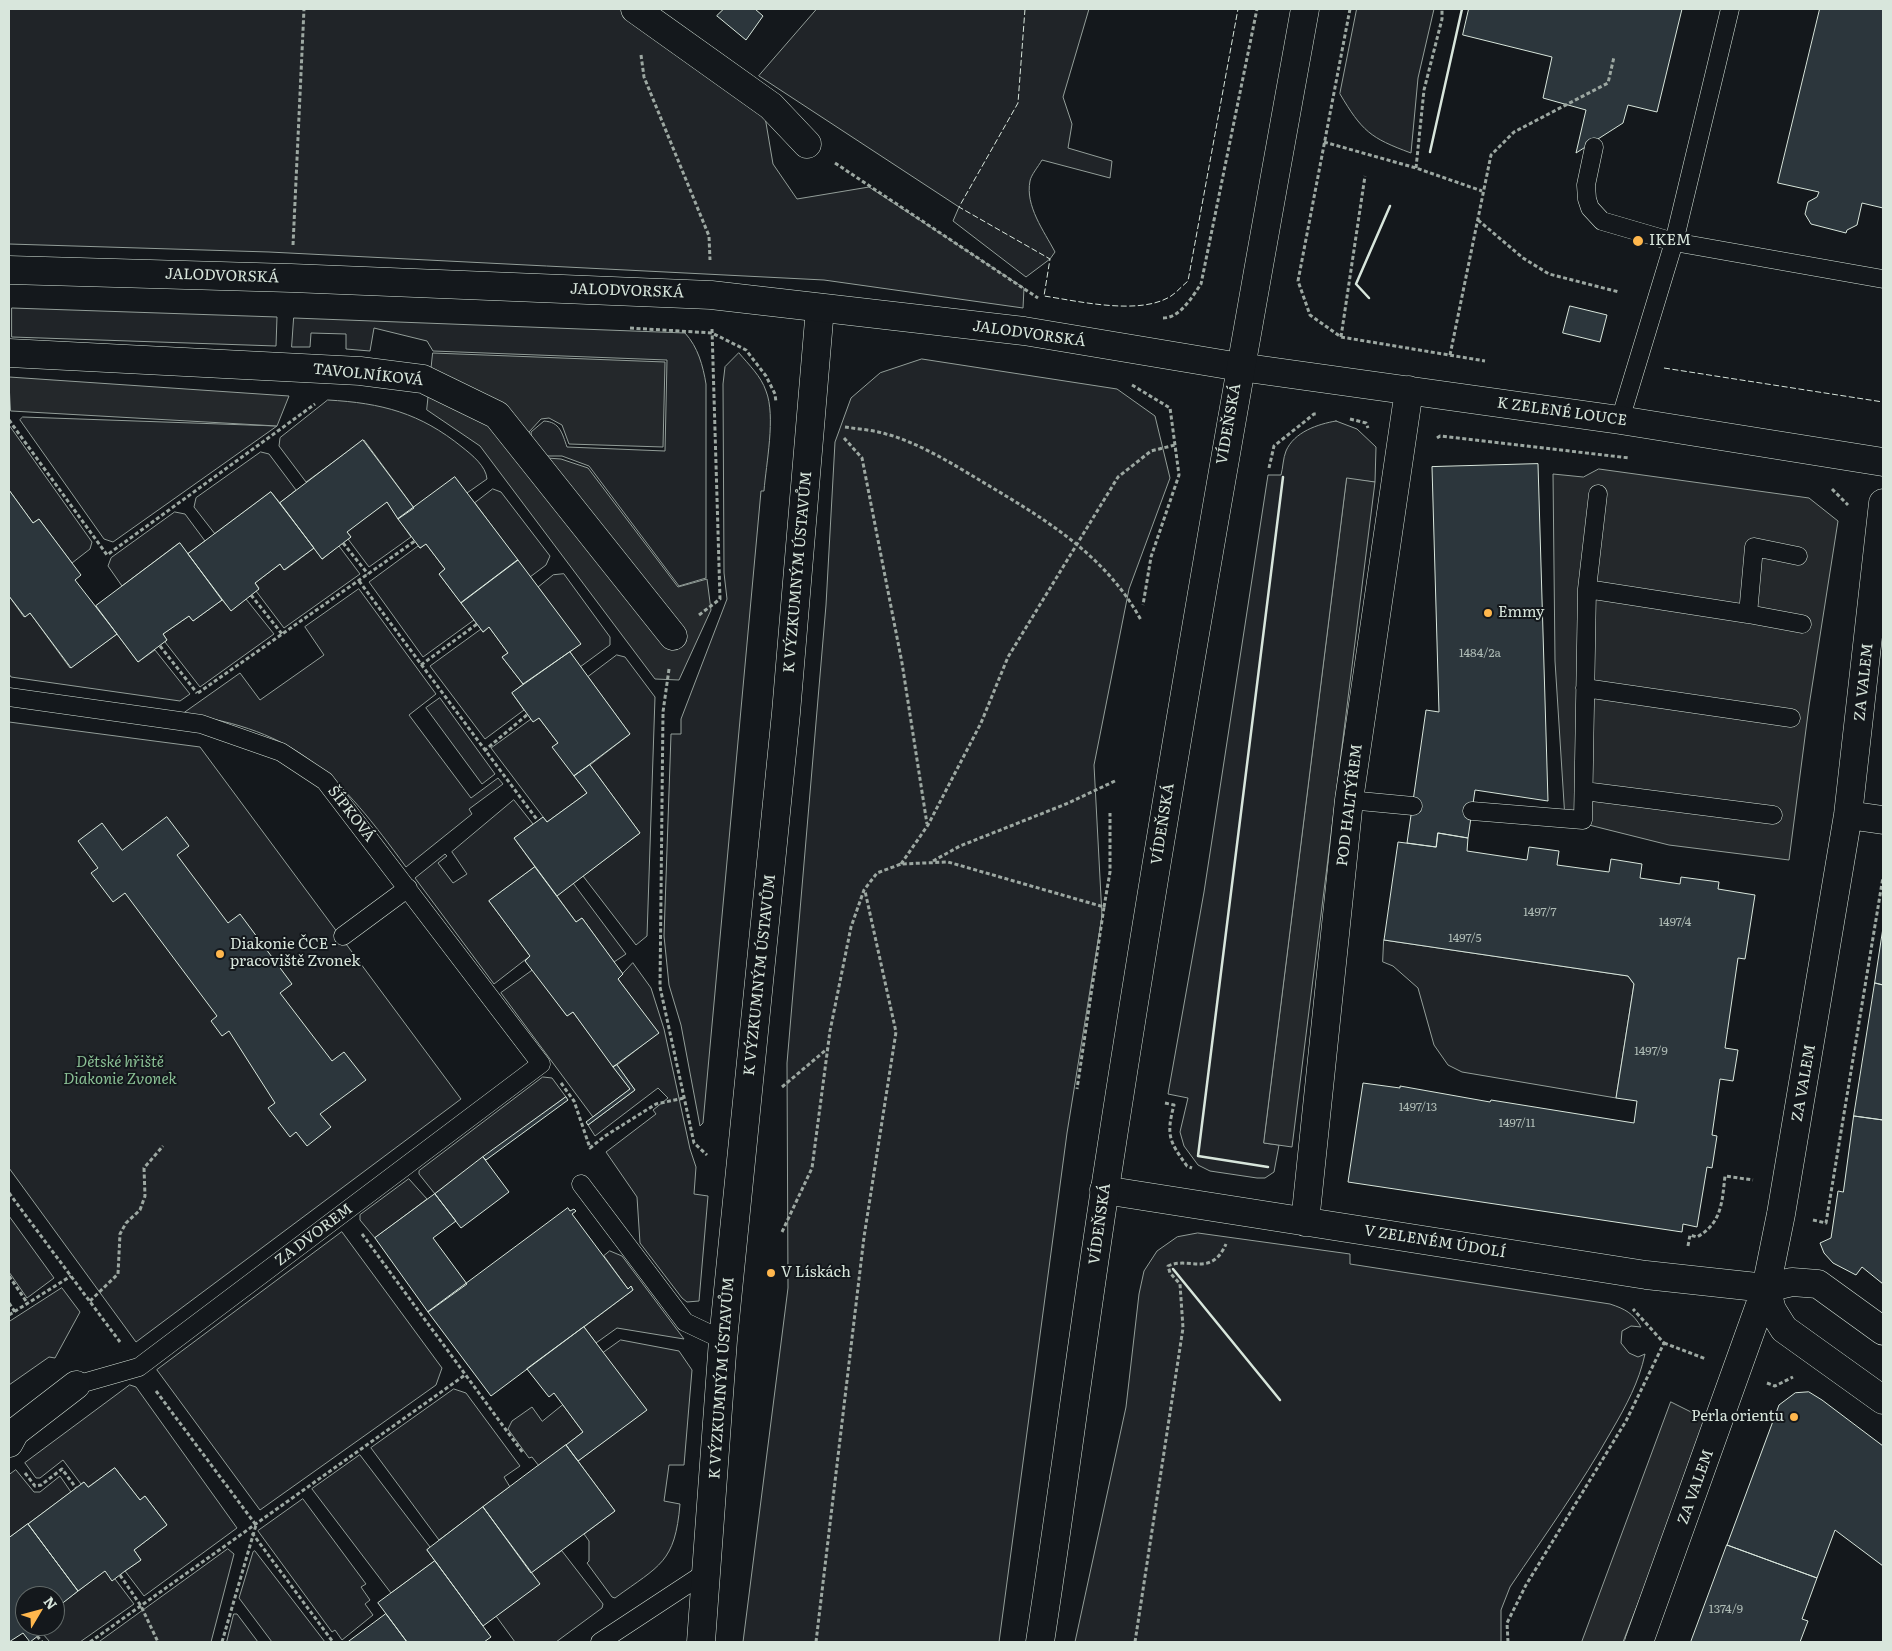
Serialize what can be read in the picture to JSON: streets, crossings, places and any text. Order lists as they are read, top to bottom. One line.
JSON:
{"streets":{"street":["JALODVORSKÁ","TAVOLNÍKOVÁ","K ZELENÉ LOUCE","VÍDEŇSKÁ","K VÝZKUMNÝM ÚSTAVŮM","ZA VALEM","POD HALTÝŘEM","V ZELENÉM ÚDOLÍ"],"lane":["ŠÍPKOVÁ","ZA DVOREM"]},"crossings":[["JALODVORSKÁ","K ZELENÉ LOUCE"],["JALODVORSKÁ","VÍDEŇSKÁ"],["JALODVORSKÁ","K VÝZKUMNÝM ÚSTAVŮM"],["K ZELENÉ LOUCE","VÍDEŇSKÁ"],["K ZELENÉ LOUCE","POD HALTÝŘEM"],["VÍDEŇSKÁ","V ZELENÉM ÚDOLÍ"],["ZA VALEM","V ZELENÉM ÚDOLÍ"],["POD HALTÝŘEM","V ZELENÉM ÚDOLÍ"],["ŠÍPKOVÁ","ZA DVOREM"]],"parks":["Dětské hřiště Diakonie Zvonek"],"places":["IKEM","Emmy","Diakonie ČCE - pracoviště Zvonek","V Lískách","Perla orientu"],"house_numbers":["1484/2a","1497/7","1497/4","1497/5","1497/9","1497/13","1497/11","1374/9"],"north":"top right"}
